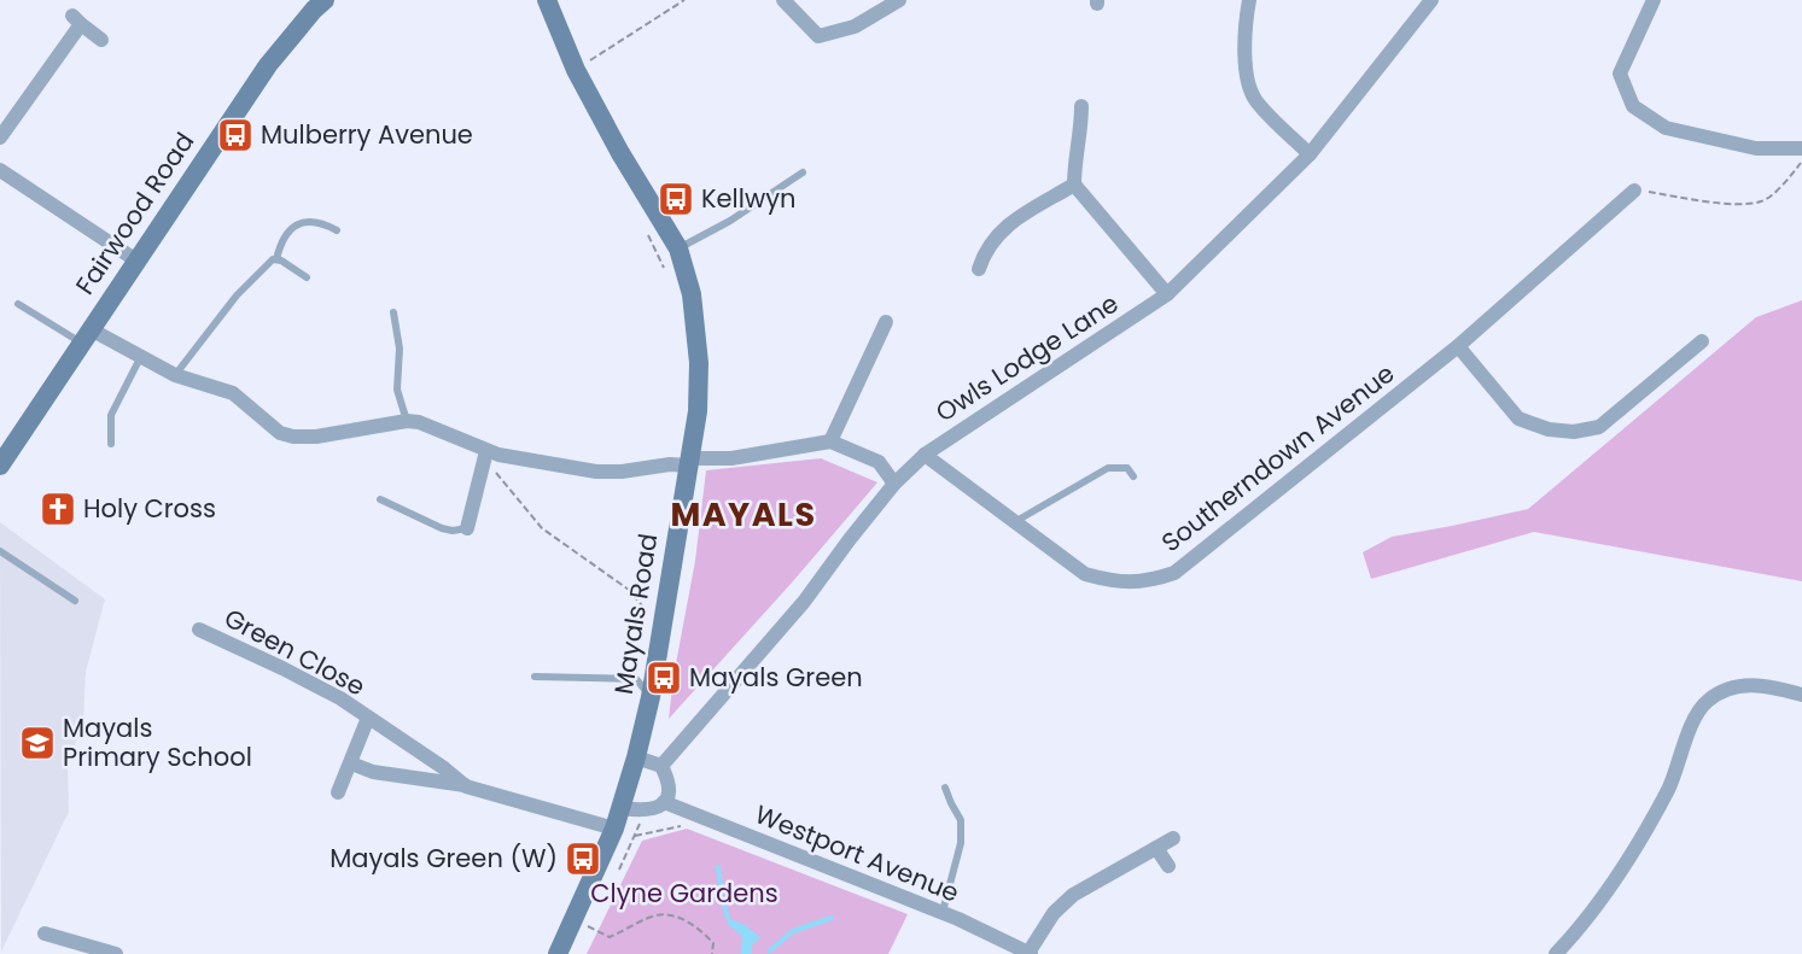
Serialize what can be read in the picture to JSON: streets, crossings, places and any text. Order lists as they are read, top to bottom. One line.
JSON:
{"streets":{"main road":["Fairwood Road","Mayals Road"],"street":["Owls Lodge Lane","Southerndown Avenue","Green Close","Westport Avenue"]},"crossings":[["Owls Lodge Lane","Southerndown Avenue"],["Mayals Road","Green Close"]],"districts":["MAYALS"],"parks":["Clyne Gardens"],"places":{"bus stop":["Mulberry Avenue","Kellwyn","Mayals Green","Mayals Green (W)"],"church":["Holy Cross"],"school or university":["Mayals Primary School"]}}
